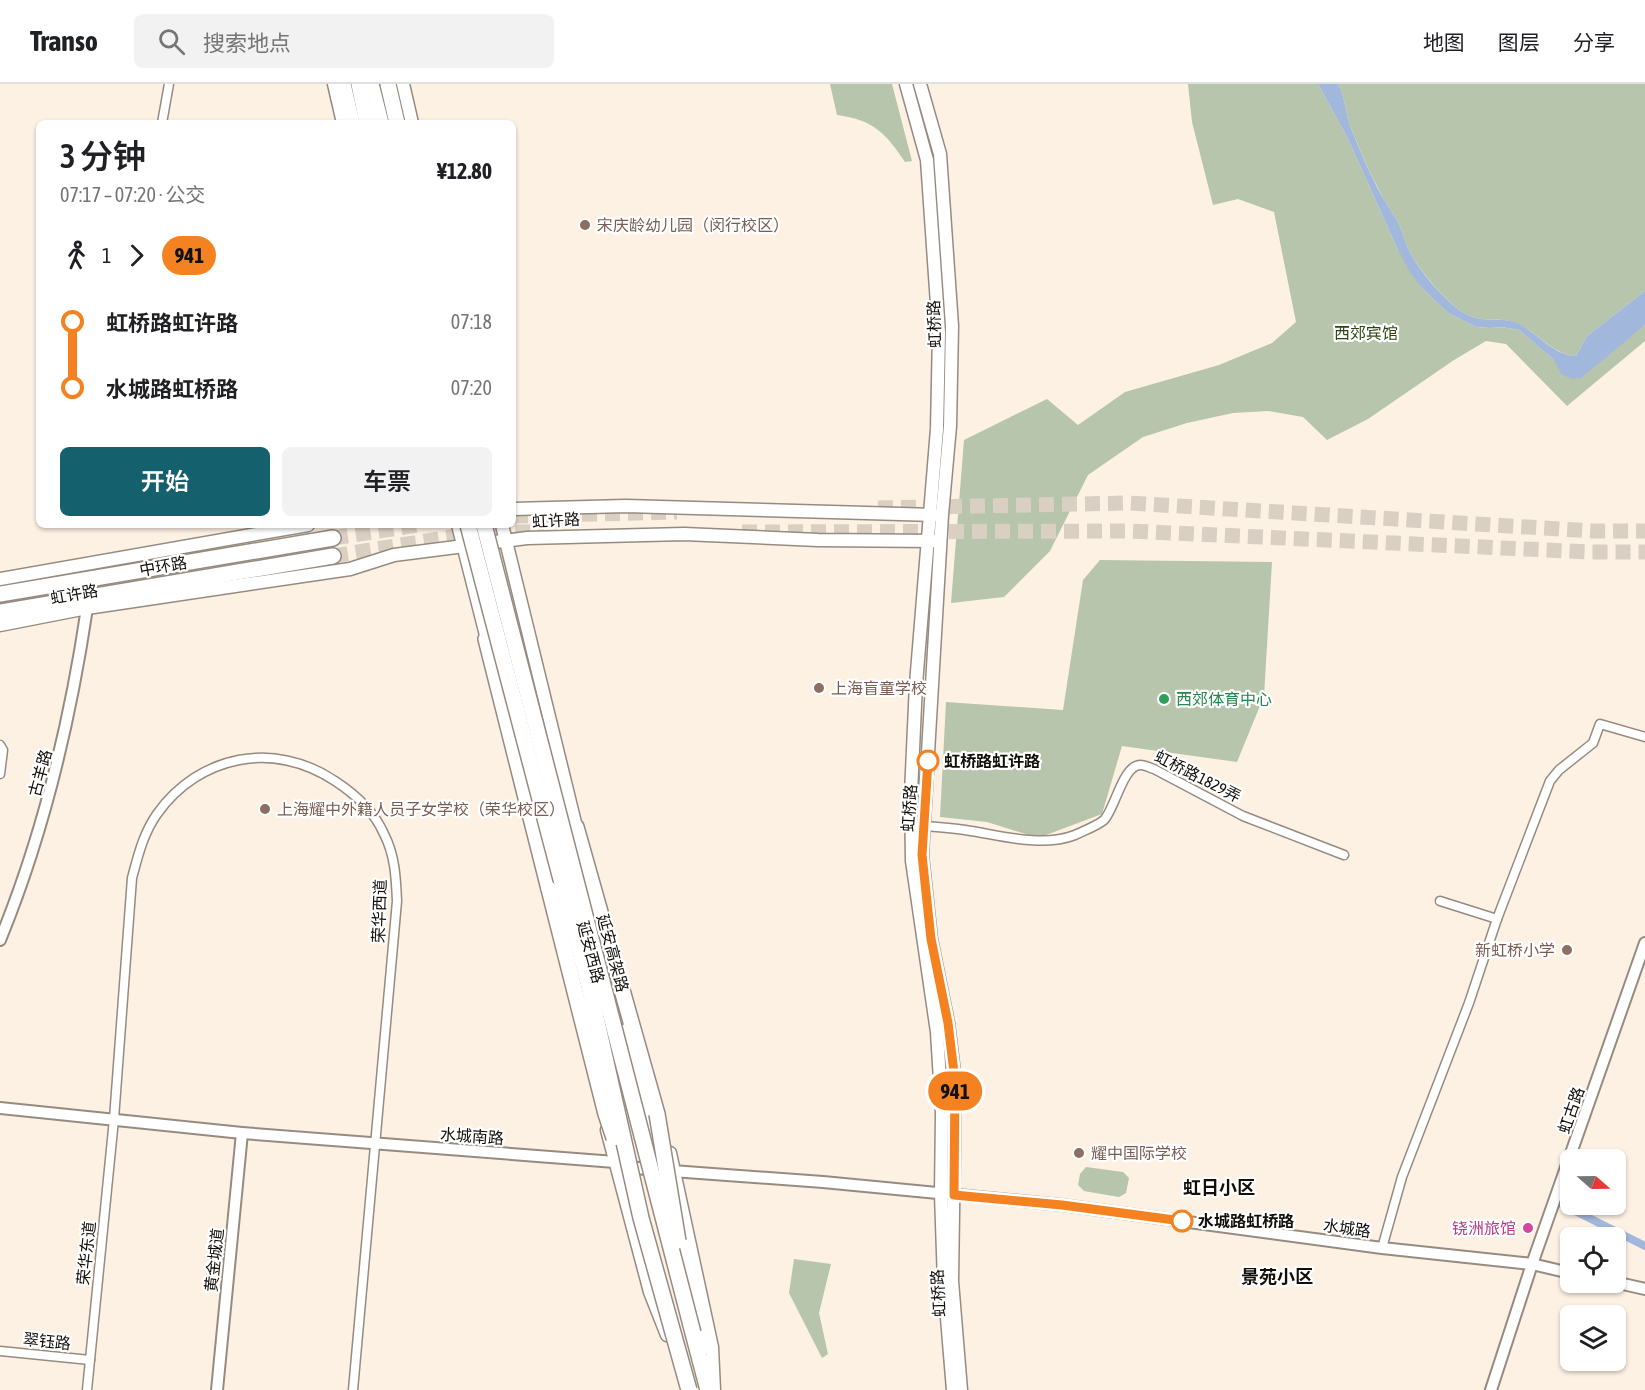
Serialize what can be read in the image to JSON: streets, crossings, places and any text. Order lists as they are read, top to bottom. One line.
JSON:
{"streets":{"highway":["中环路","延安高架路"],"main road":["虹桥路","虹许路","延安西路"],"street":["古羊路","虹桥路1829弄","荣华西道","虹古路","水城南路","水城路","荣华东道","黄金城道","翠钰路"]},"crossings":[["虹桥路","虹许路"],["虹桥路","虹桥路1829弄"],["虹桥路","水城南路"],["虹桥路","水城路"],["虹许路","古羊路"],["虹许路","延安西路"],["荣华西道","水城南路"],["荣华西道","荣华东道"],["延安西路","延安高架路"],["延安西路","水城南路"],["虹古路","水城路"],["水城南路","水城路"],["水城南路","荣华东道"],["水城南路","黄金城道"],["荣华东道","翠钰路"]],"districts":["虹日小区","景苑小区"],"parks":["西郊宾馆"],"places":["宋庆龄幼儿园（闵行校区）","上海盲童学校","西郊体育中心","虹桥路虹许路","上海耀中外籍人员子女学校（荣华校区）","新虹桥小学","耀中国际学校","水城路虹桥路","铙洲旅馆"],"lines":["bus line 941"],"north":"right","page":{"header":"Transo","search":"搜索地点","nav":["地图","图层","分享"],"on_map":"941","heading":["3 分钟","07:17 – 07:20 · 公交","¥12.80"],"legs":["1","941"],"list":[{"name":"虹桥路虹许路","value":"07:18"},{"name":"水城路虹桥路","value":"07:20"}],"buttons":["开始","车票"]}}
